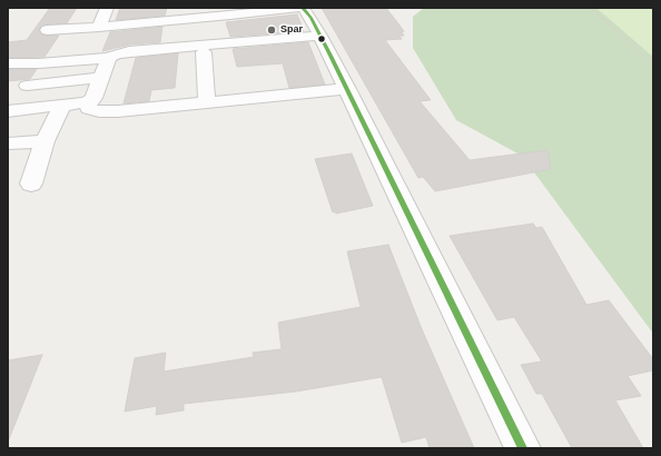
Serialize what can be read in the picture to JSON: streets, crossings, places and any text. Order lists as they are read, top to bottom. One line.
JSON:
{"places":["Spar"]}
